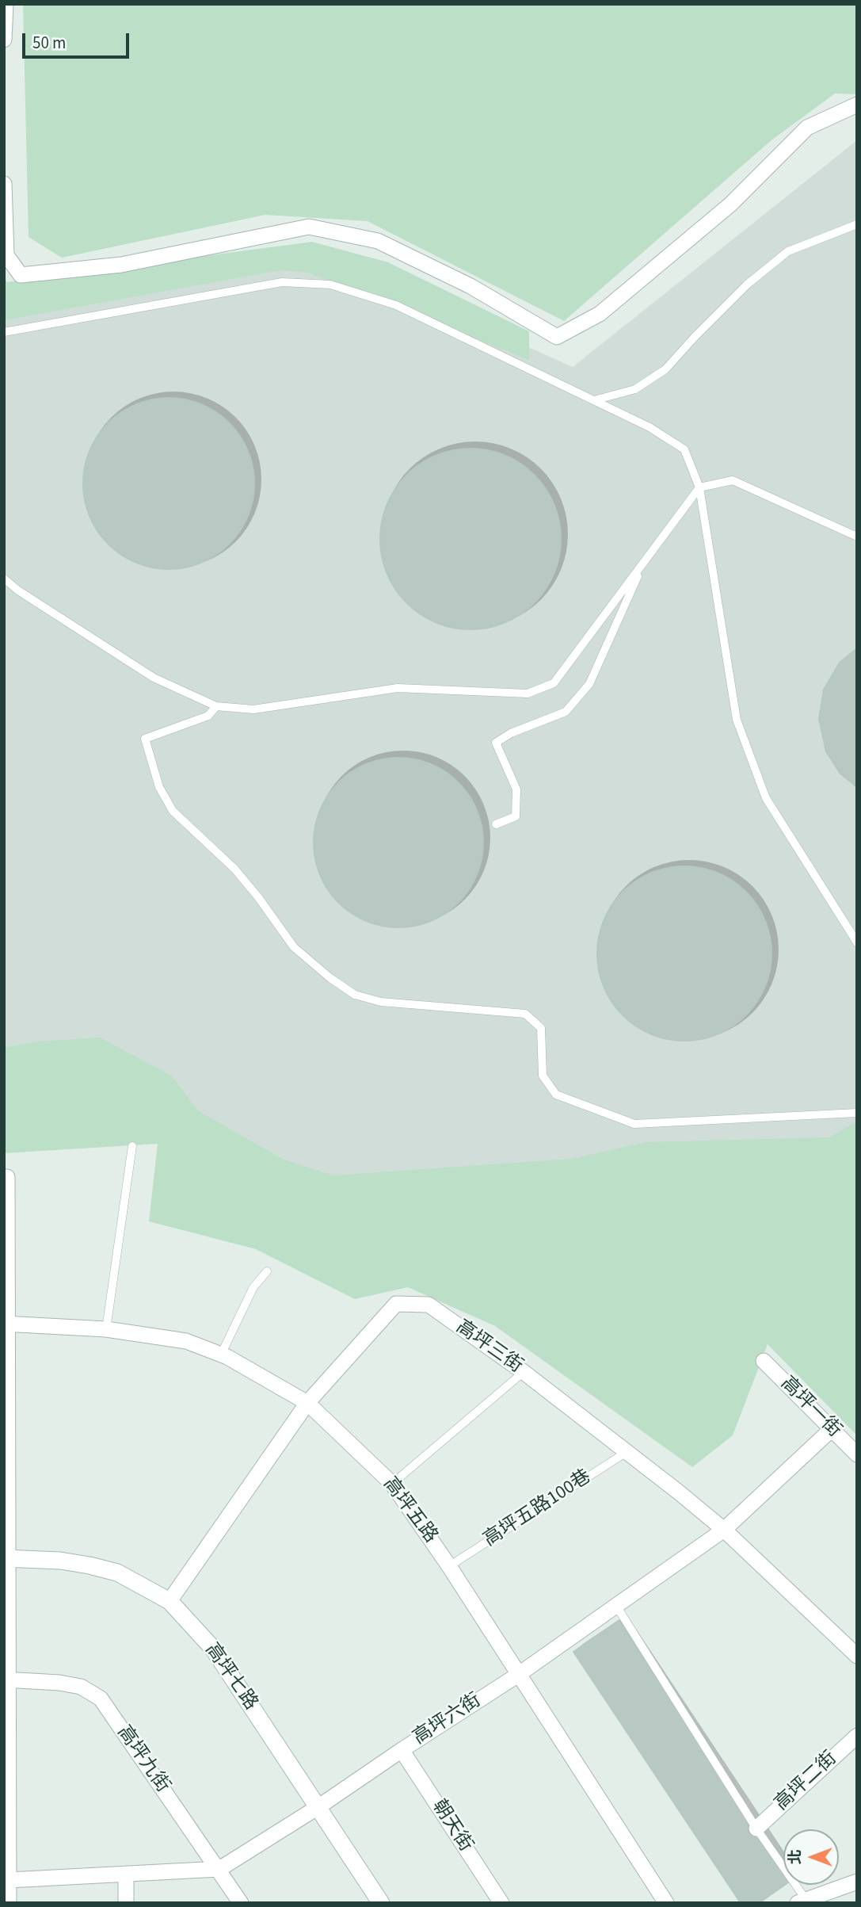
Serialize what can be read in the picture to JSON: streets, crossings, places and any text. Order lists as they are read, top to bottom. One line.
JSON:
{"streets":{"street":["高坪三街","高坪一街","高坪五路","高坪七路","高坪六街","高坪九街","高坪二街","朝天街"],"lane":["高坪五路100巷"]},"crossings":[["高坪三街","高坪五路100巷"],["高坪三街","高坪五路"],["高坪三街","高坪七路"],["高坪三街","高坪六街"],["高坪一街","高坪六街"],["高坪五路100巷","高坪五路"],["高坪五路","高坪六街"],["高坪七路","高坪六街"],["高坪六街","高坪九街"],["高坪六街","朝天街"]],"scale_bar":"50 m","north":"left"}
